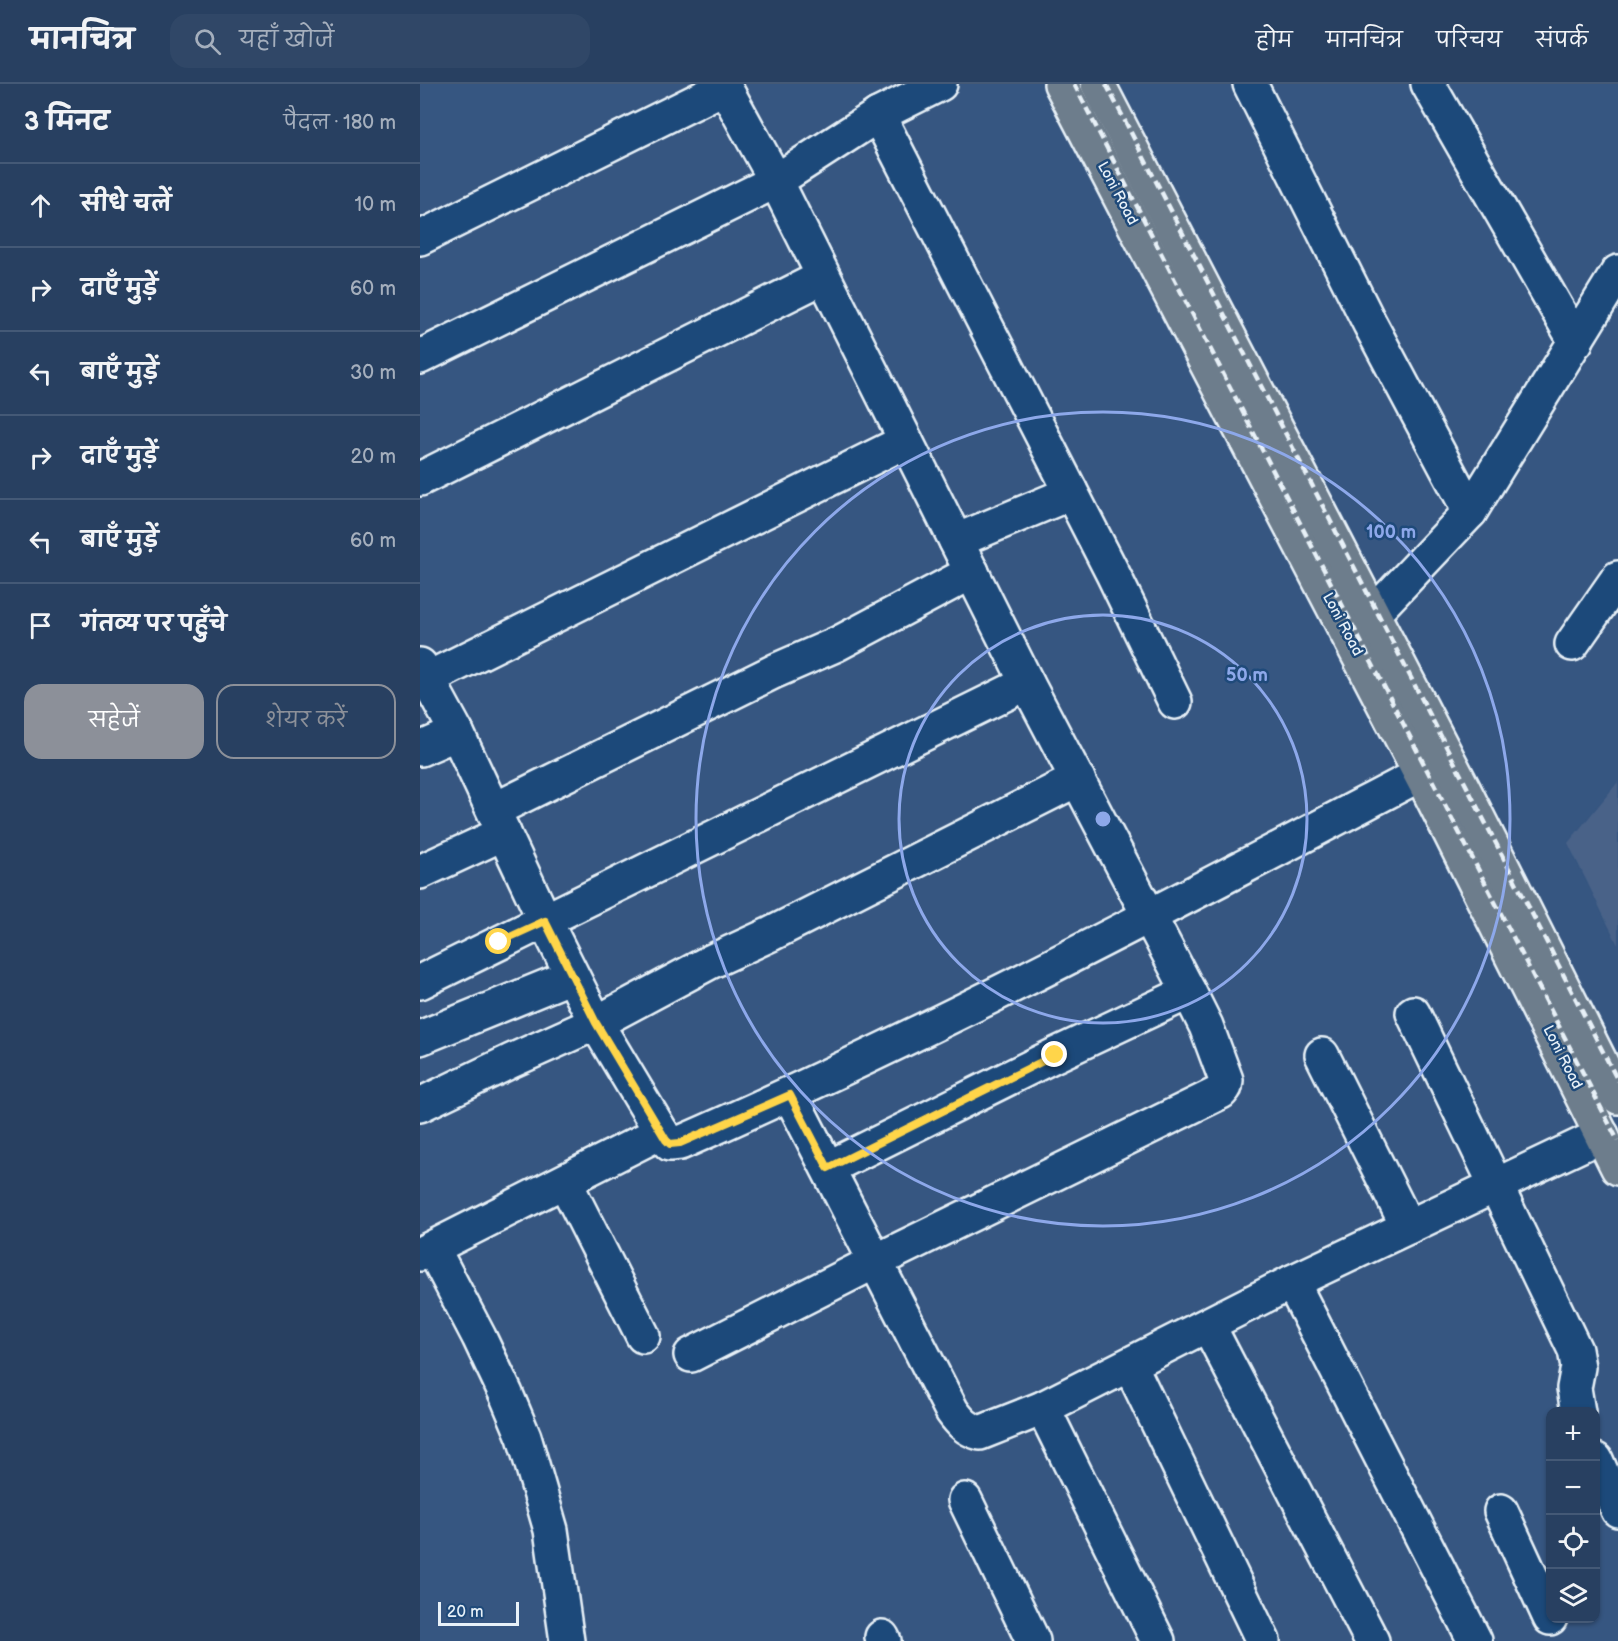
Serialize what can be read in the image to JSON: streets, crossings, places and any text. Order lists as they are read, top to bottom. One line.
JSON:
{"streets":{"highway":["Loni Road"]},"scale_bar":"20 m","page":{"header":"मानचित्र","search":"यहाँ खोजें","nav":["होम","मानचित्र","परिचय","संपर्क"],"heading":["3 मिनट","पैदल · 180 m"],"list":[["सीधे चलें","10 m"],["दाएँ मुड़ें","60 m"],["बाएँ मुड़ें","30 m"],["दाएँ मुड़ें","20 m"],["बाएँ मुड़ें","60 m"],"गंतव्य पर पहुँचे"],"buttons":["सहेजें","शेयर करें"],"map_buttons":["+","−"],"scale":"20 m"},"rings":["100 m","50 m"]}
